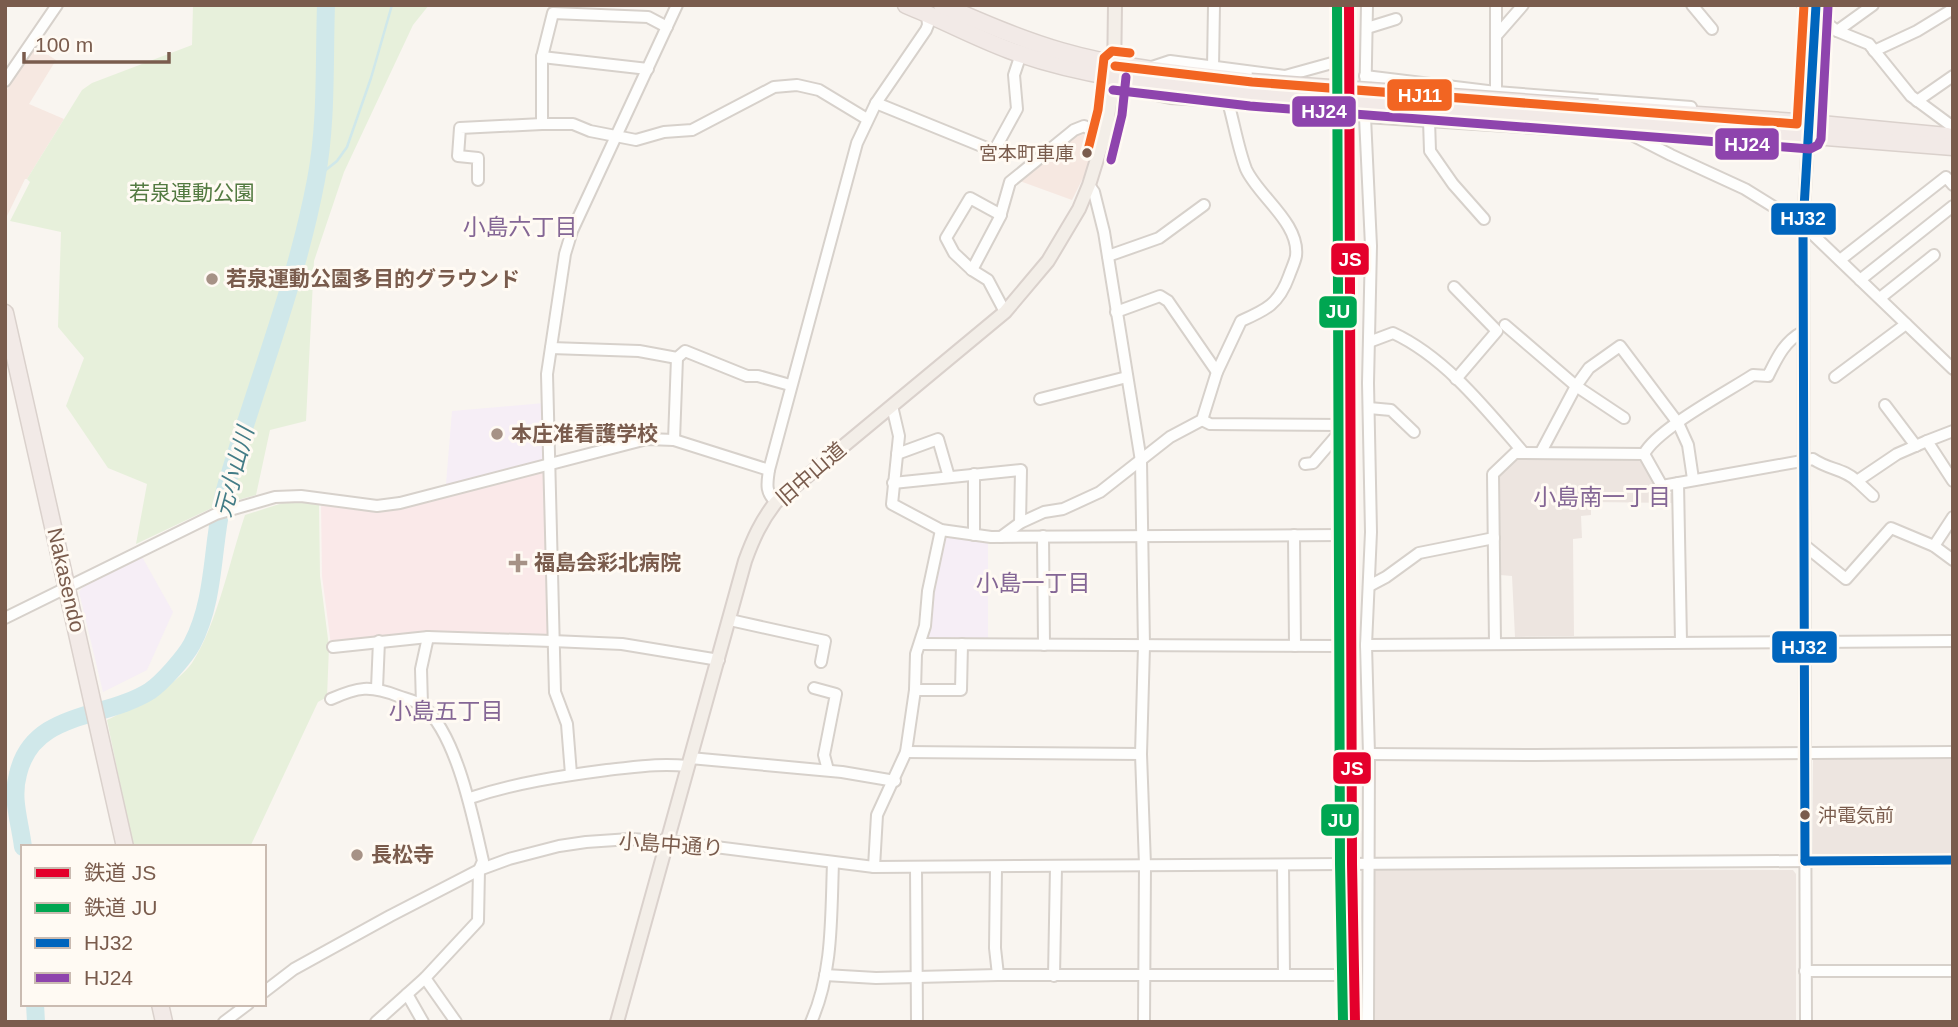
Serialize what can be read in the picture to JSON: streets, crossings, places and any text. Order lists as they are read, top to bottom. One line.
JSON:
{"streets":{"highway":["Nakasendo"],"main road":["旧中山道"],"street":["小島中通り"]},"crossings":[["旧中山道","小島中通り"]],"districts":["小島六丁目","小島南一丁目","小島一丁目","小島五丁目"],"water":["元小山川"],"parks":["若泉運動公園"],"places":{"other":["宮本町車庫","若泉運動公園多目的グラウンド","本庄准看護学校","沖電気前","長松寺"],"health":["福島会彩北病院"]},"lines":["rail line JS","rail line JU","transit line HJ32","transit line HJ11","transit line HJ24"],"legend":["鉄道 JS","鉄道 JU","HJ32","HJ24"],"scale_bar":"100 m"}
